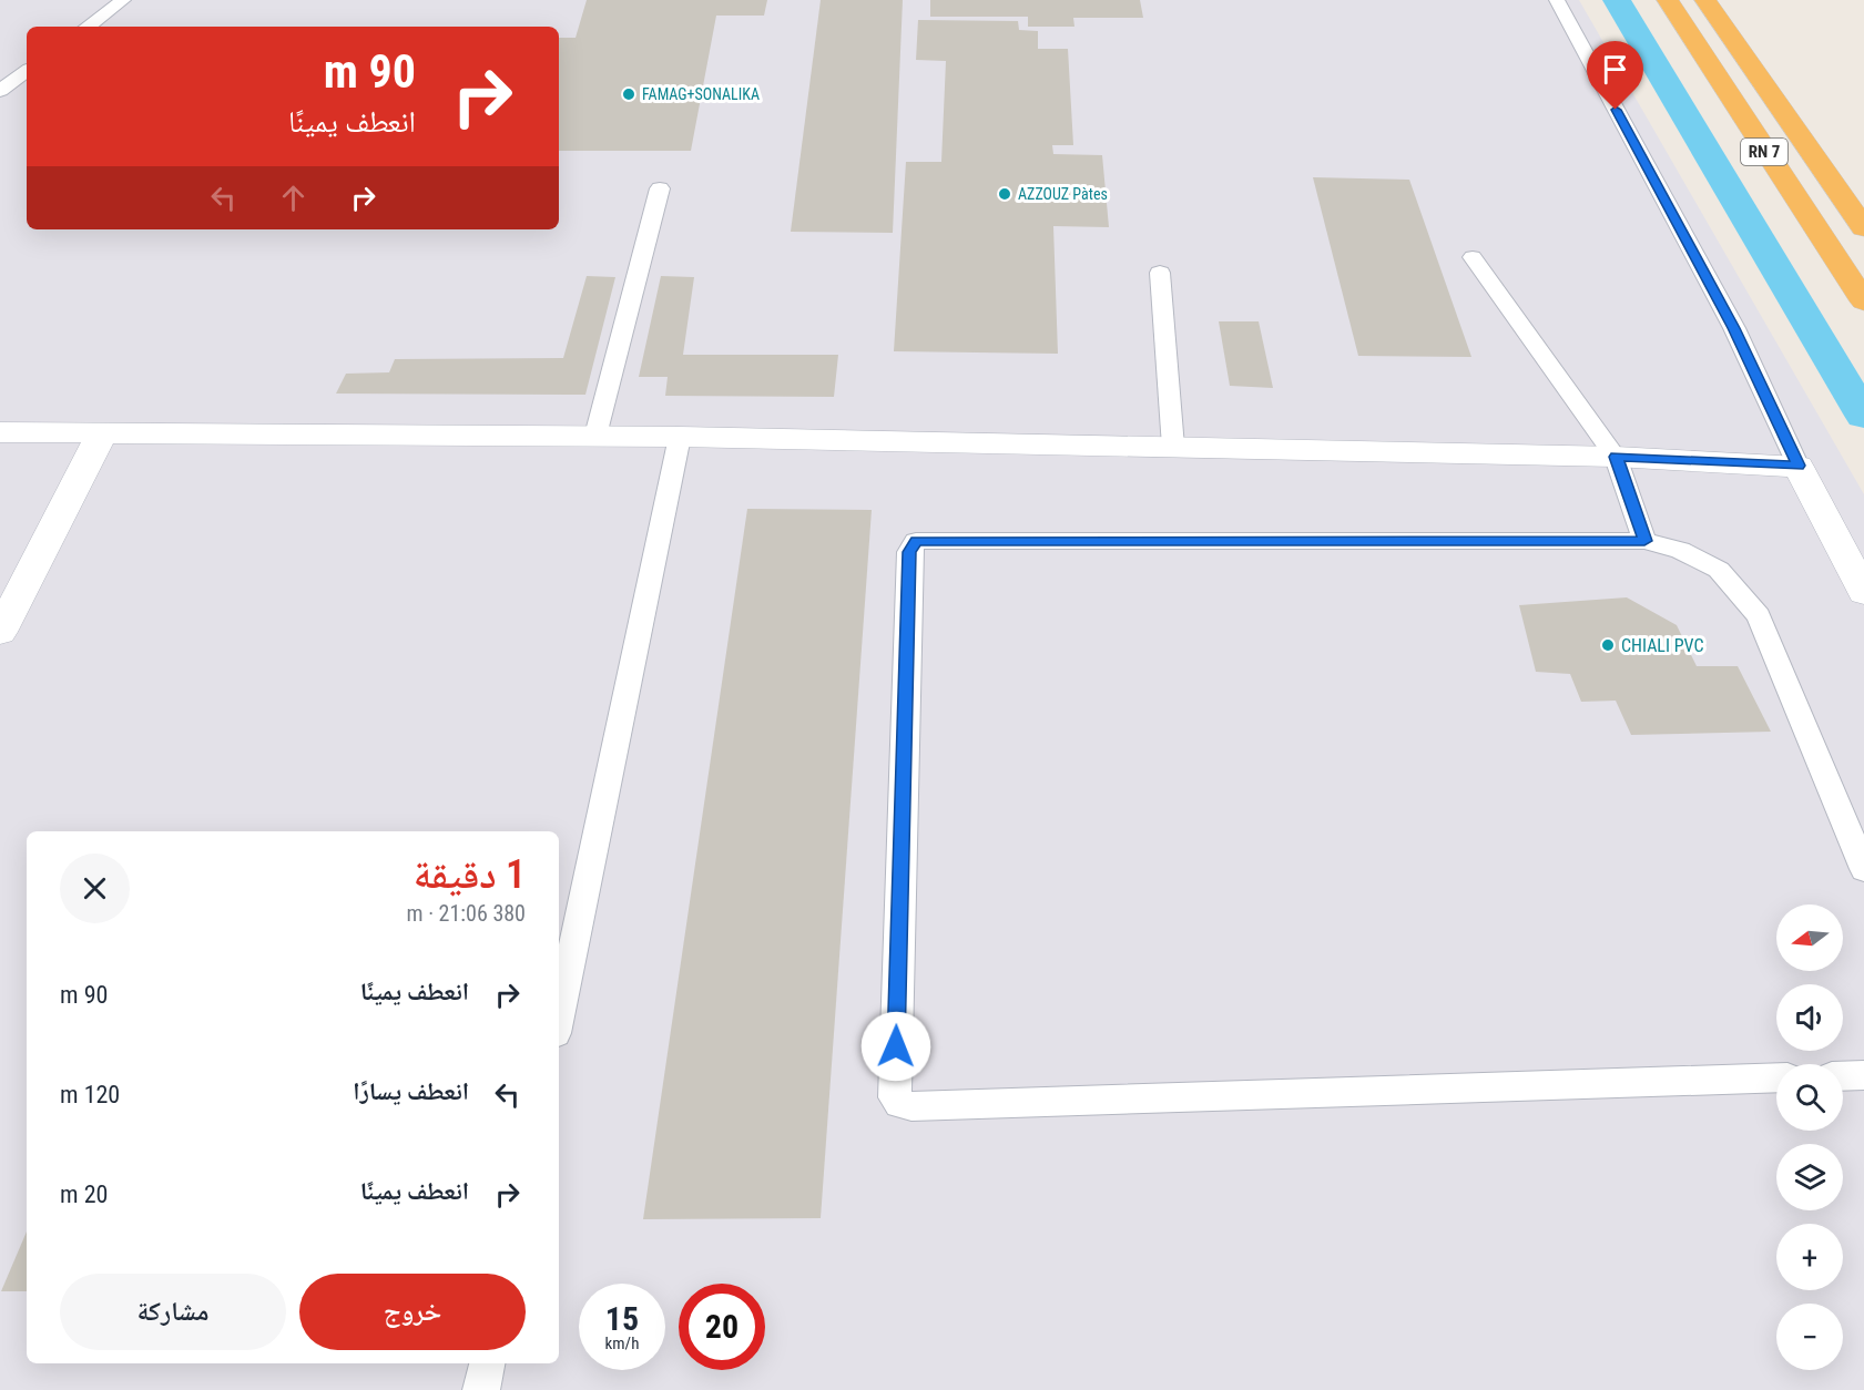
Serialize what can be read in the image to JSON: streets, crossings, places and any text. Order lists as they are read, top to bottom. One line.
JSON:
{"streets":{"highway":["RN 7"]},"places":["FAMAG+SONALIKA","AZZOUZ Pàtes","CHIALI PVC"],"north":"left","page":{"turn":["90 m","انعطف يمينًا"],"heading":["1 دقيقة","380 m · 21:06"],"map_buttons":["+","−"],"list":[{"name":"انعطف يمينًا","value":"90 m"},{"name":"انعطف يسارًا","value":"120 m"},{"name":"انعطف يمينًا","value":"20 m"}],"buttons":["خروج","مشاركة"],"speed":"15 km/h","limit":"20"}}
